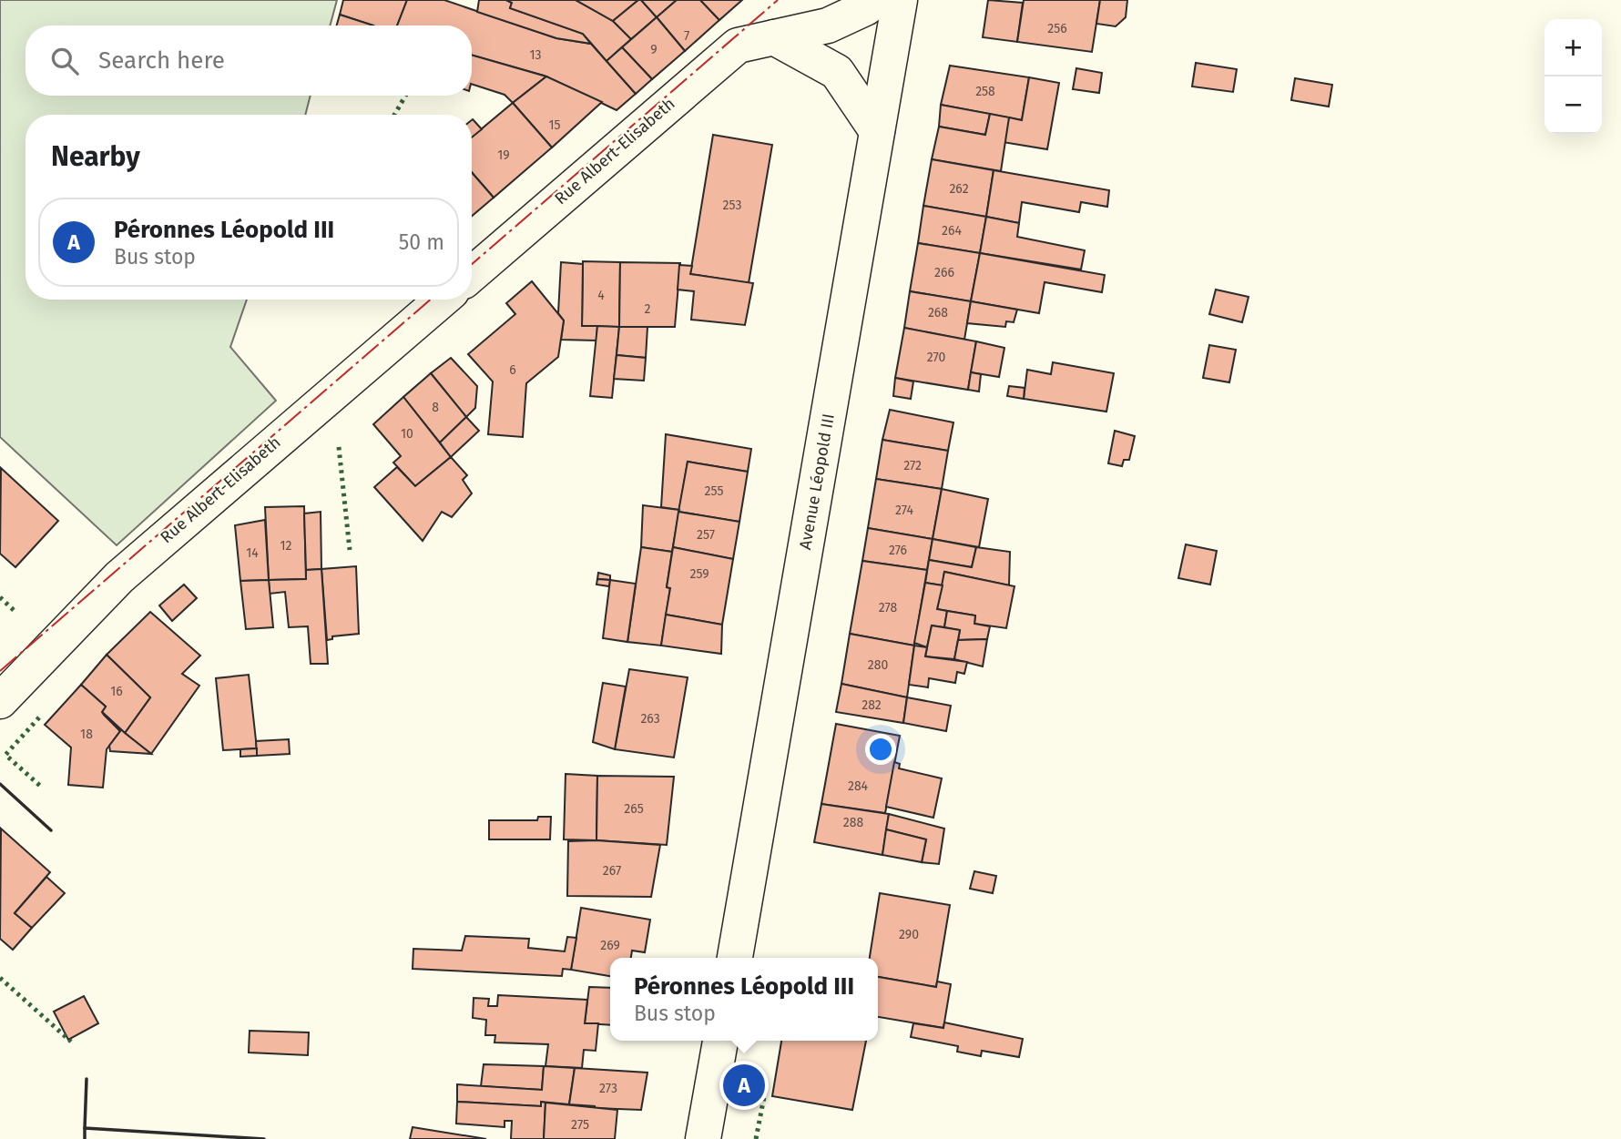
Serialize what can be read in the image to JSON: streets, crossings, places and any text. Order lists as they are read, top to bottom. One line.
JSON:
{"streets":{"street":["Rue Albert-Elisabeth","Avenue Léopold III"]},"house_numbers":["256","7","9","13","258","15","19","262","253","264","266","4","2","268","270","6","8","10","272","255","274","257","12","276","14","259","278","280","16","282","263","18","284","265","288","267","290","269","273","275"],"page":{"map_buttons":["+","−"],"search":"Search here","heading":"Nearby","list":[{"mark":"A","name":"Péronnes Léopold III","note":"Bus stop","value":"50 m"}],"popup":["Péronnes Léopold III","Bus stop"],"pins":"A"}}
